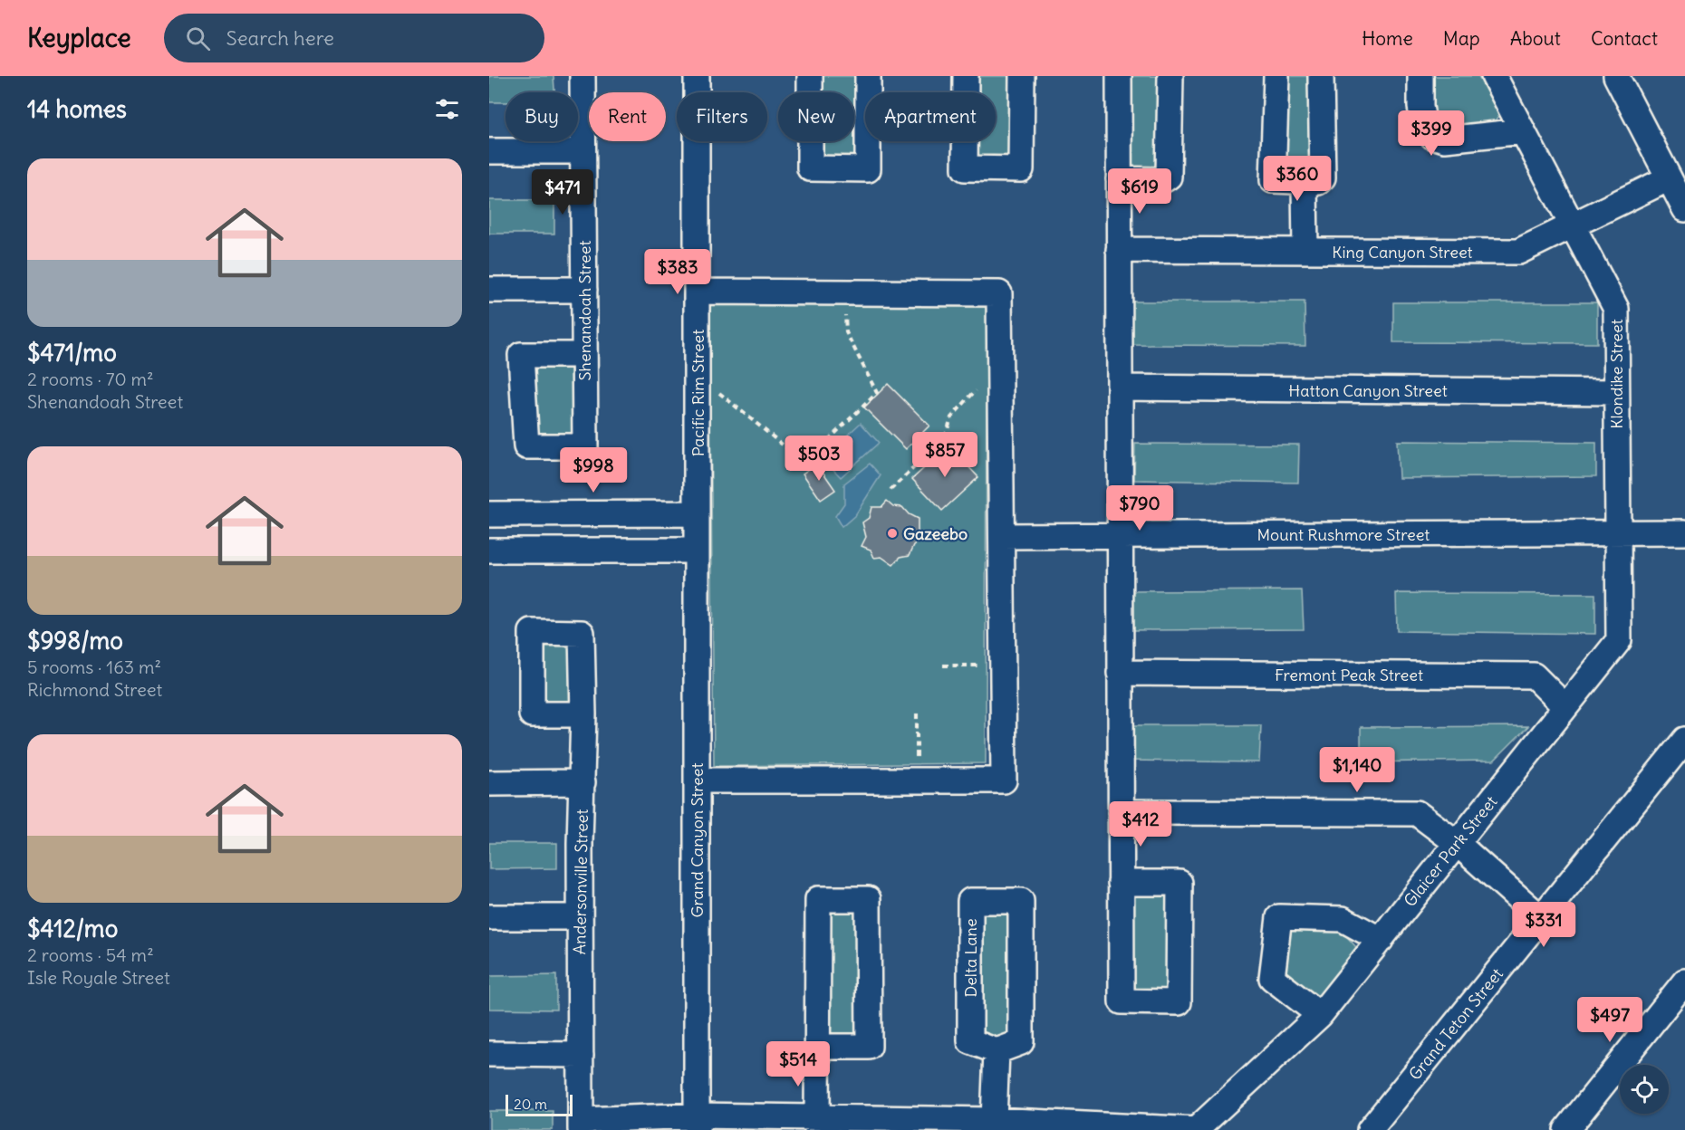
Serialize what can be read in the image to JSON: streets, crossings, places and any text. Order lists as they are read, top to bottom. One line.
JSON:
{"streets":{"street":["King Canyon Street","Shenandoah Street","Klondike Street","Hatton Canyon Street","Pacific Rim Street","Mount Rushmore Street","Fremont Peak Street","Grand Canyon Street","Glaicer Park Street","Andersonville Street","Delta Lane","Grand Teton Street"]},"crossings":[["King Canyon Street","Klondike Street"],["Klondike Street","Hatton Canyon Street"],["Klondike Street","Mount Rushmore Street"],["Klondike Street","Glaicer Park Street"],["Pacific Rim Street","Grand Canyon Street"],["Mount Rushmore Street","Glaicer Park Street"],["Fremont Peak Street","Glaicer Park Street"]],"places":["Gazeebo"],"scale_bar":"20 m","page":{"header":"Keyplace","search":"Search here","nav":["Home","Map","About","Contact"],"heading":"14 homes","chip":["Buy","Rent","Filters","New","Apartment"],"price":["$399","$360","$619","$471","$383","$857","$503","$998","$790","$1,140","$412","$331","$497","$514"],"list":[{"name":"$471/mo","note":"2 rooms · 70 m² · Shenandoah Street"},{"name":"$998/mo","note":"5 rooms · 163 m² · Richmond Street"},{"name":"$412/mo","note":"2 rooms · 54 m² · Isle Royale Street"}],"scale":"20 m"}}
